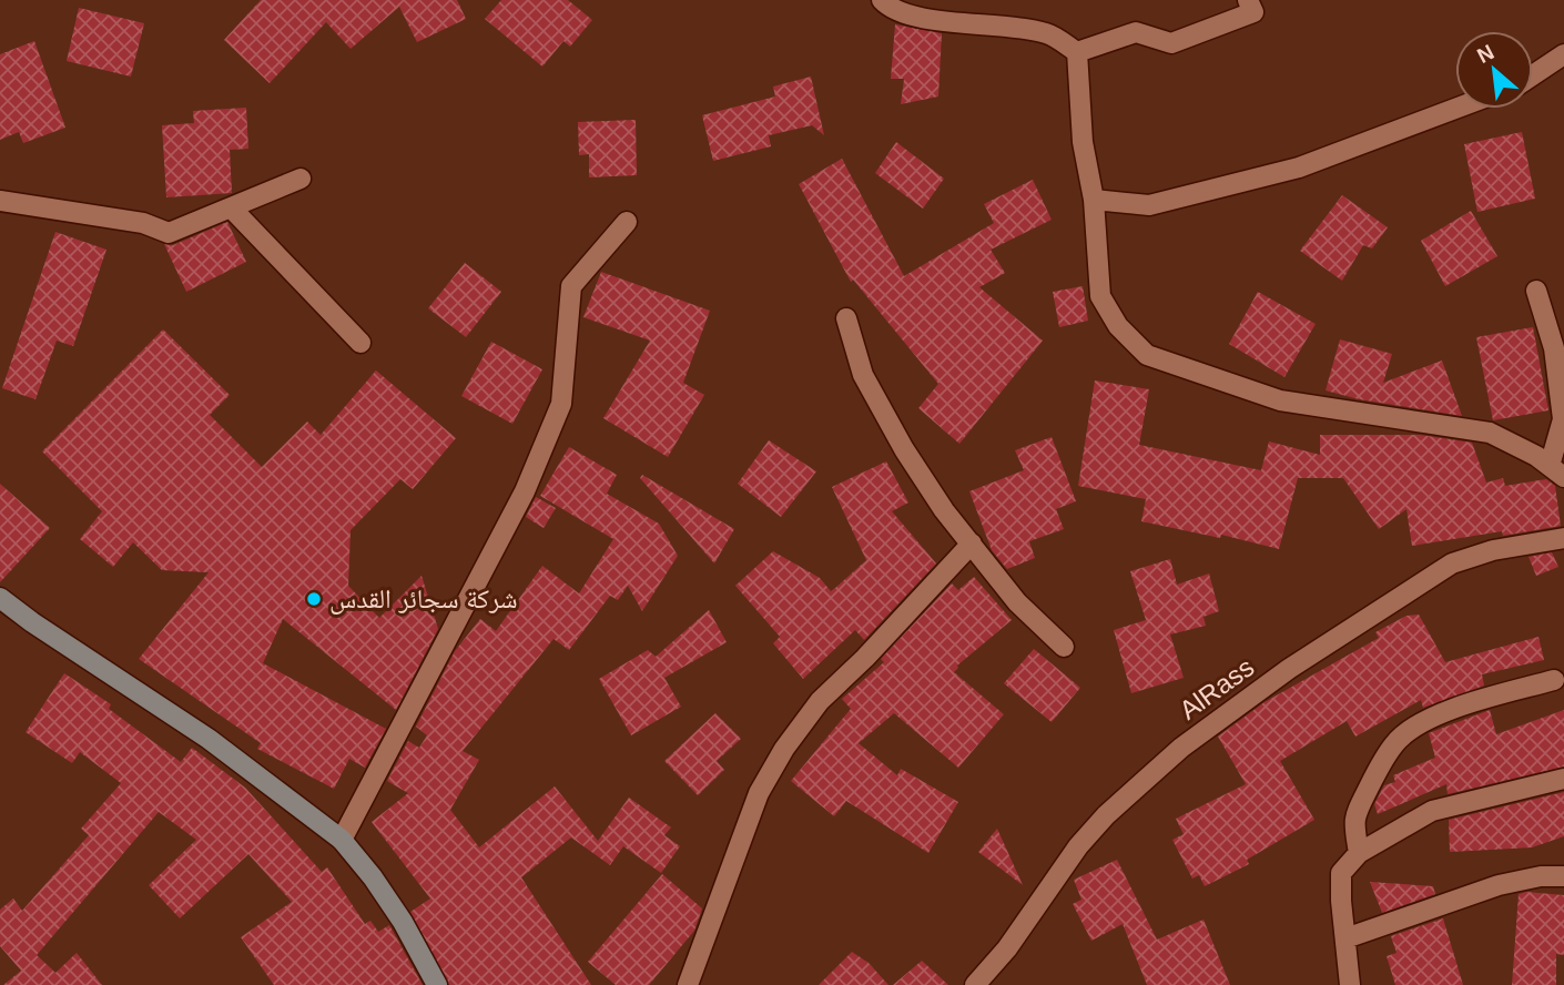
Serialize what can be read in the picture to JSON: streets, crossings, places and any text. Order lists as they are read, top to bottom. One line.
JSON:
{"streets":{"street":["AlRass"]},"places":["شركة سجائر القدس"],"north":"top left"}
